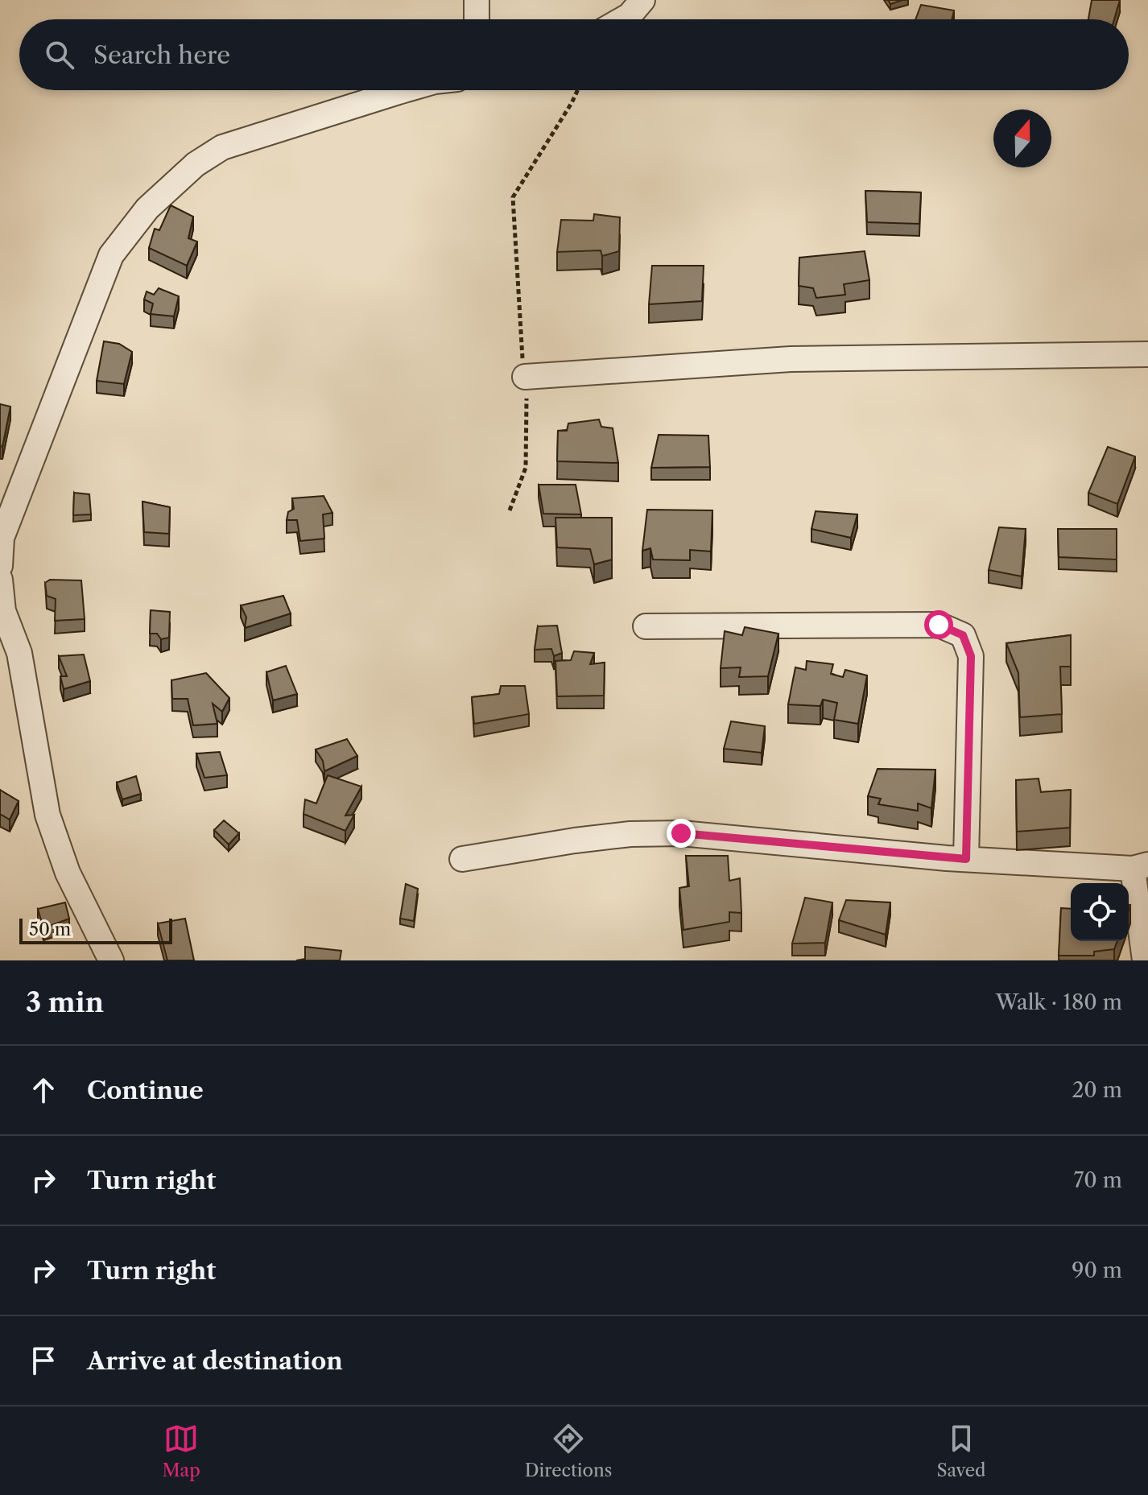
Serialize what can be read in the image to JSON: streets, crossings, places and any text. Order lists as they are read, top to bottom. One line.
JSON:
{"scale_bar":"50 m","north":"top","page":{"search":"Search here","scale":"50 m","heading":["3 min","Walk · 180 m"],"list":[["Continue","20 m"],["Turn right","70 m"],["Turn right","90 m"],"Arrive at destination"],"nav":["Map","Directions","Saved"]}}
